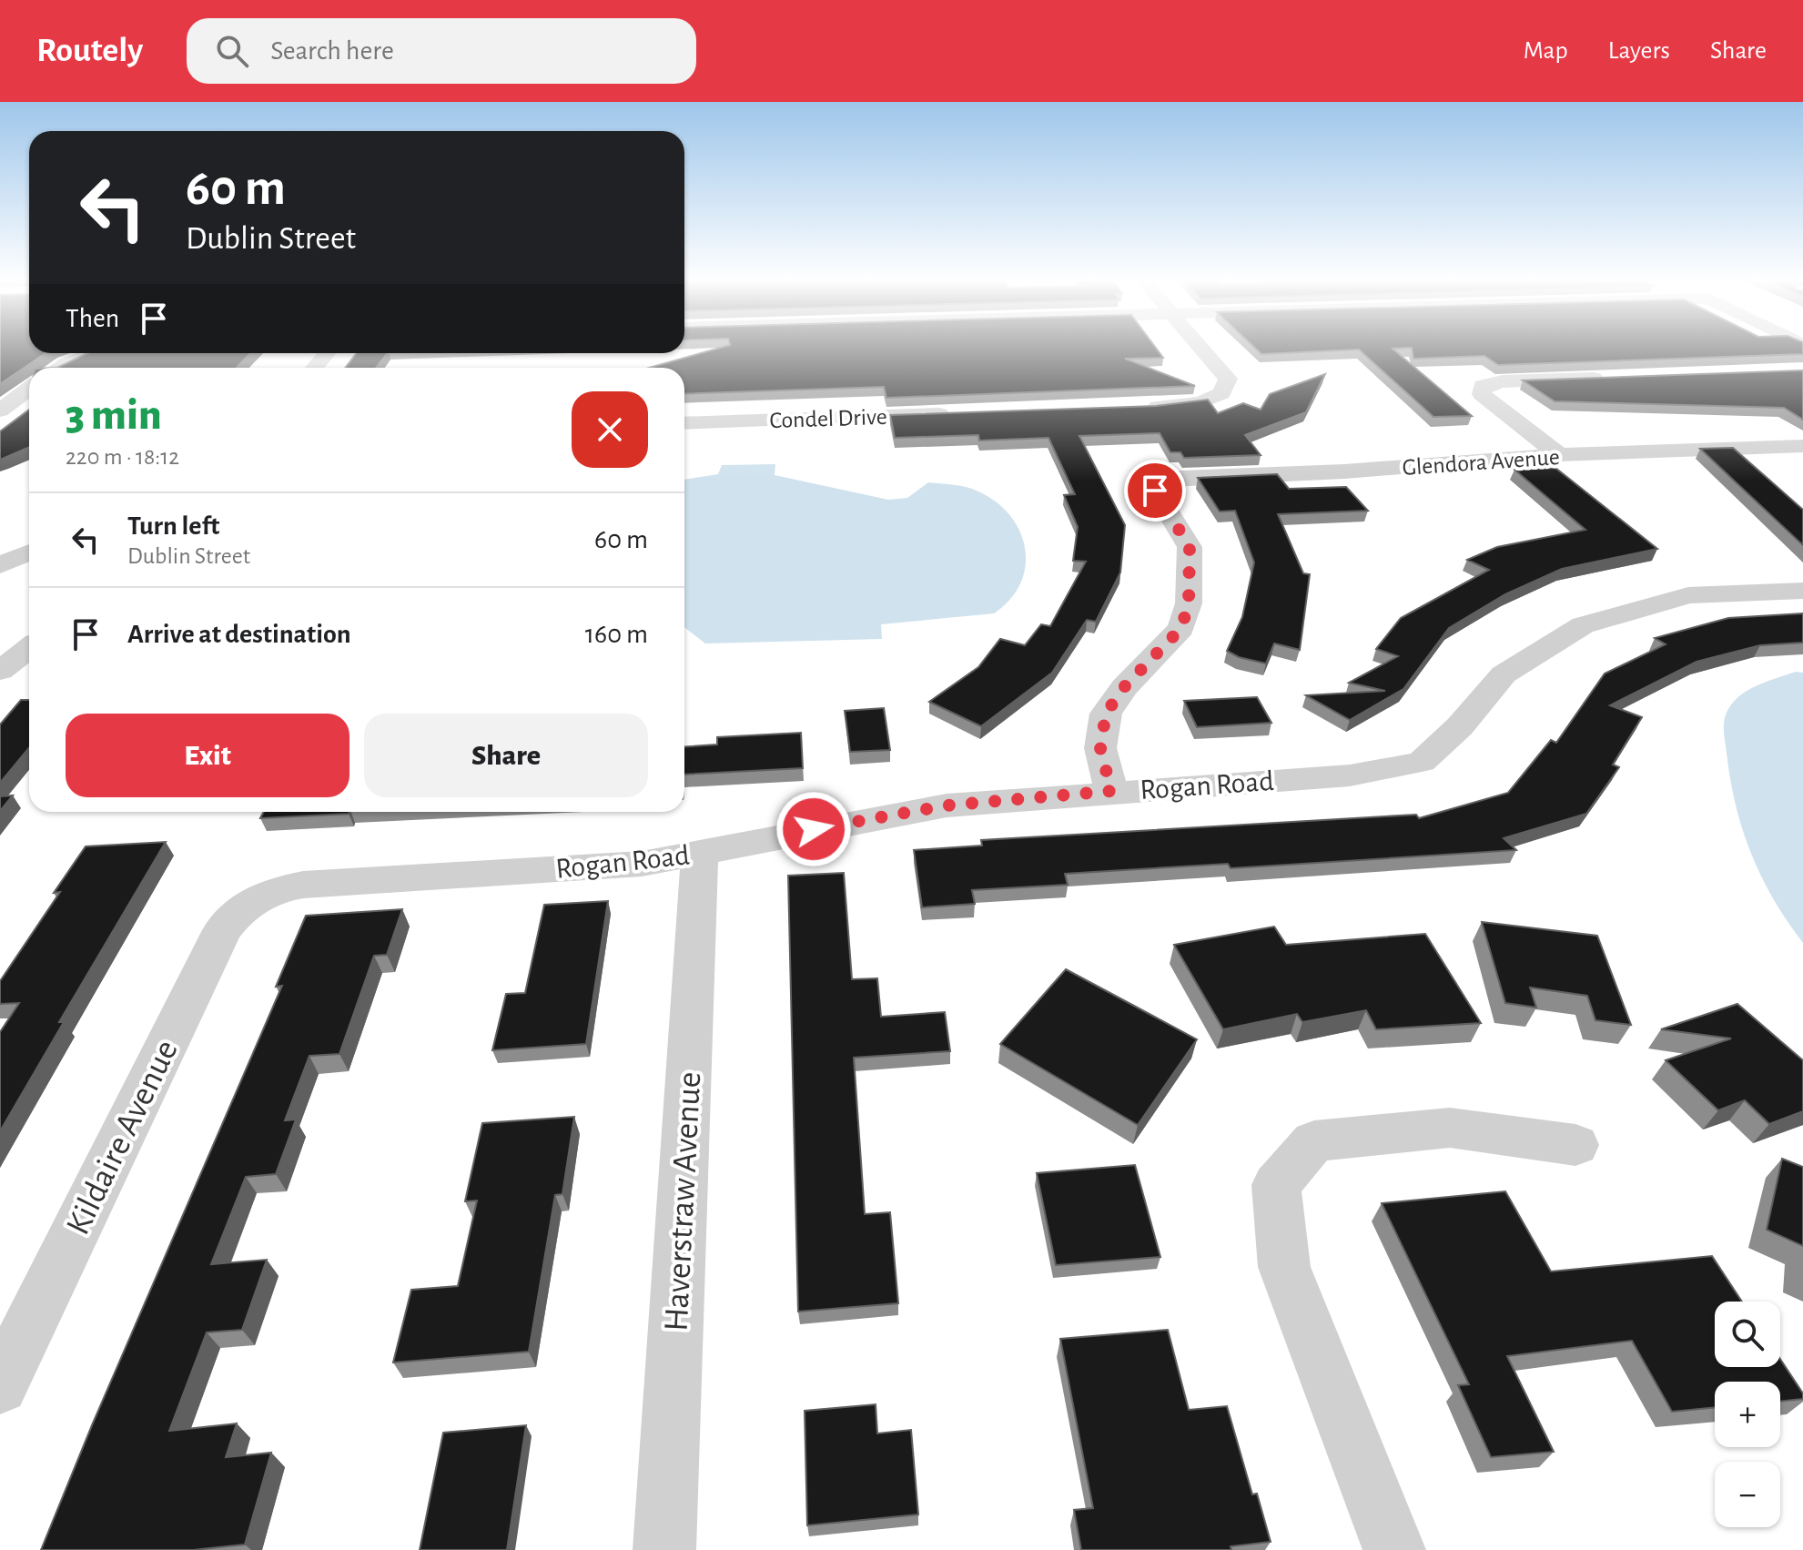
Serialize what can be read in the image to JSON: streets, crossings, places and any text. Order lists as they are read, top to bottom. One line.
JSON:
{"streets":{"street":["Condel Drive","Glendora Avenue","Rogan Road","Kildaire Avenue","Haverstraw Avenue"]},"crossings":[["Glendora Avenue","Rogan Road"],["Rogan Road","Kildaire Avenue"],["Rogan Road","Haverstraw Avenue"]],"page":{"header":"Routely","search":"Search here","nav":["Map","Layers","Share"],"turn":["60 m","Dublin Street"],"then":"Then","heading":["3 min","220 m · 18:12"],"list":[{"name":"Turn left","note":"Dublin Street","value":"60 m"},{"name":"Arrive at destination","value":"160 m"}],"buttons":["Exit","Share"],"map_buttons":["+","−"]}}
